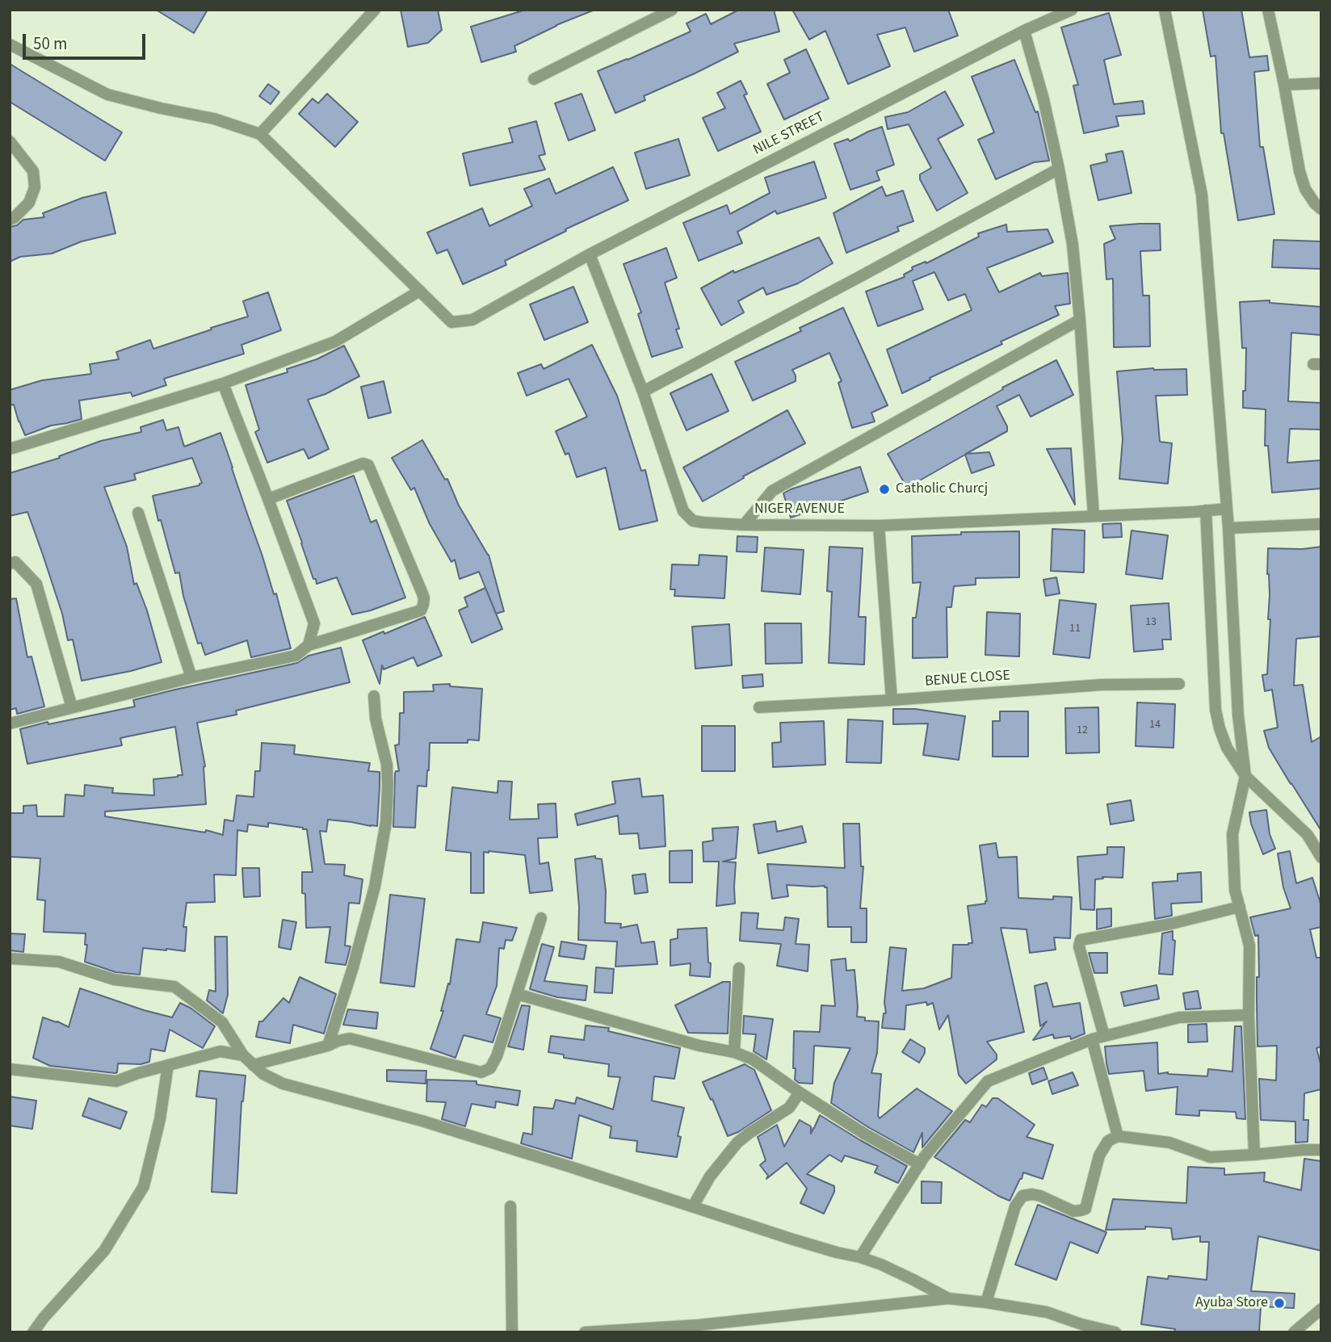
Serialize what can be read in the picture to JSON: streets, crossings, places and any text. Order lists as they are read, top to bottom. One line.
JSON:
{"streets":{"street":["NILE STREET","NIGER AVENUE","BENUE CLOSE"]},"crossings":[["NILE STREET","NIGER AVENUE"]],"places":["Catholic Churcj","Ayuba Store"],"house_numbers":["13","11","14","12"],"scale_bar":"50 m"}
